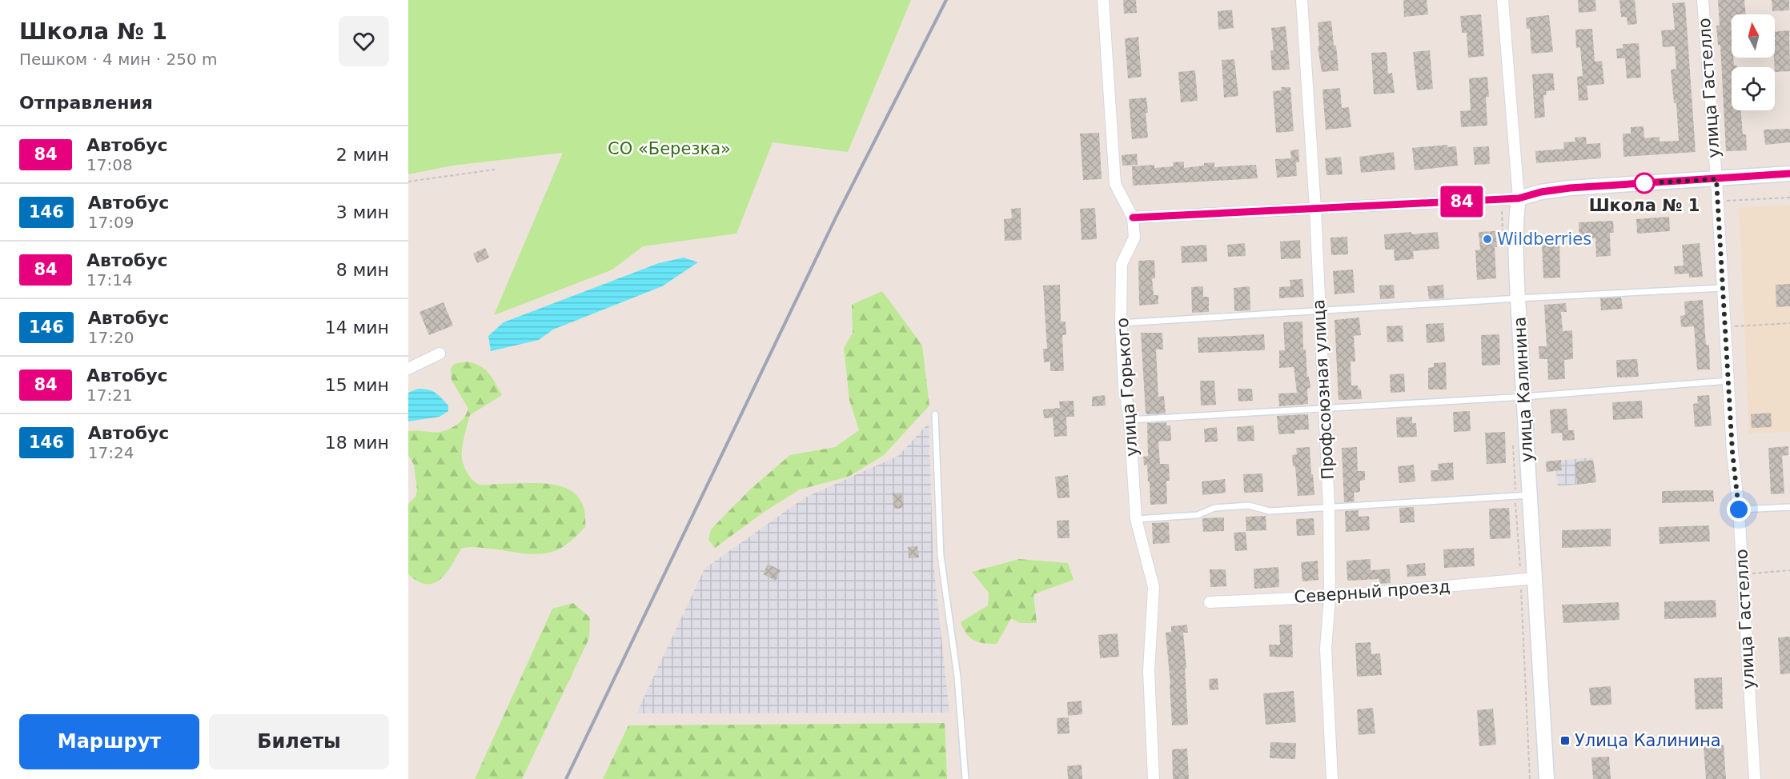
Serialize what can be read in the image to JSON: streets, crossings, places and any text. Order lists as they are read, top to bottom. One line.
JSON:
{"streets":{"main road":["улица Калинина"],"street":["улица Гастелло","улица Горького","Профсоюзная улица","Северный проезд"]},"crossings":[["Профсоюзная улица","Северный проезд"],["улица Калинина","Северный проезд"]],"parks":["СО «Березка»"],"places":{"other":["Школа № 1","Wildberries"],"transit":["Улица Калинина"]},"lines":["bus line 84"],"north":"top","page":{"heading":[["Школа № 1","Пешком · 4 мин · 250 m"],"Отправления"],"on_map":"84","list":[{"mark":"84","name":"Автобус","note":"17:08","value":"2 мин"},{"mark":"146","name":"Автобус","note":"17:09","value":"3 мин"},{"mark":"84","name":"Автобус","note":"17:14","value":"8 мин"},{"mark":"146","name":"Автобус","note":"17:20","value":"14 мин"},{"mark":"84","name":"Автобус","note":"17:21","value":"15 мин"},{"mark":"146","name":"Автобус","note":"17:24","value":"18 мин"}],"buttons":["Маршрут","Билеты"]}}
